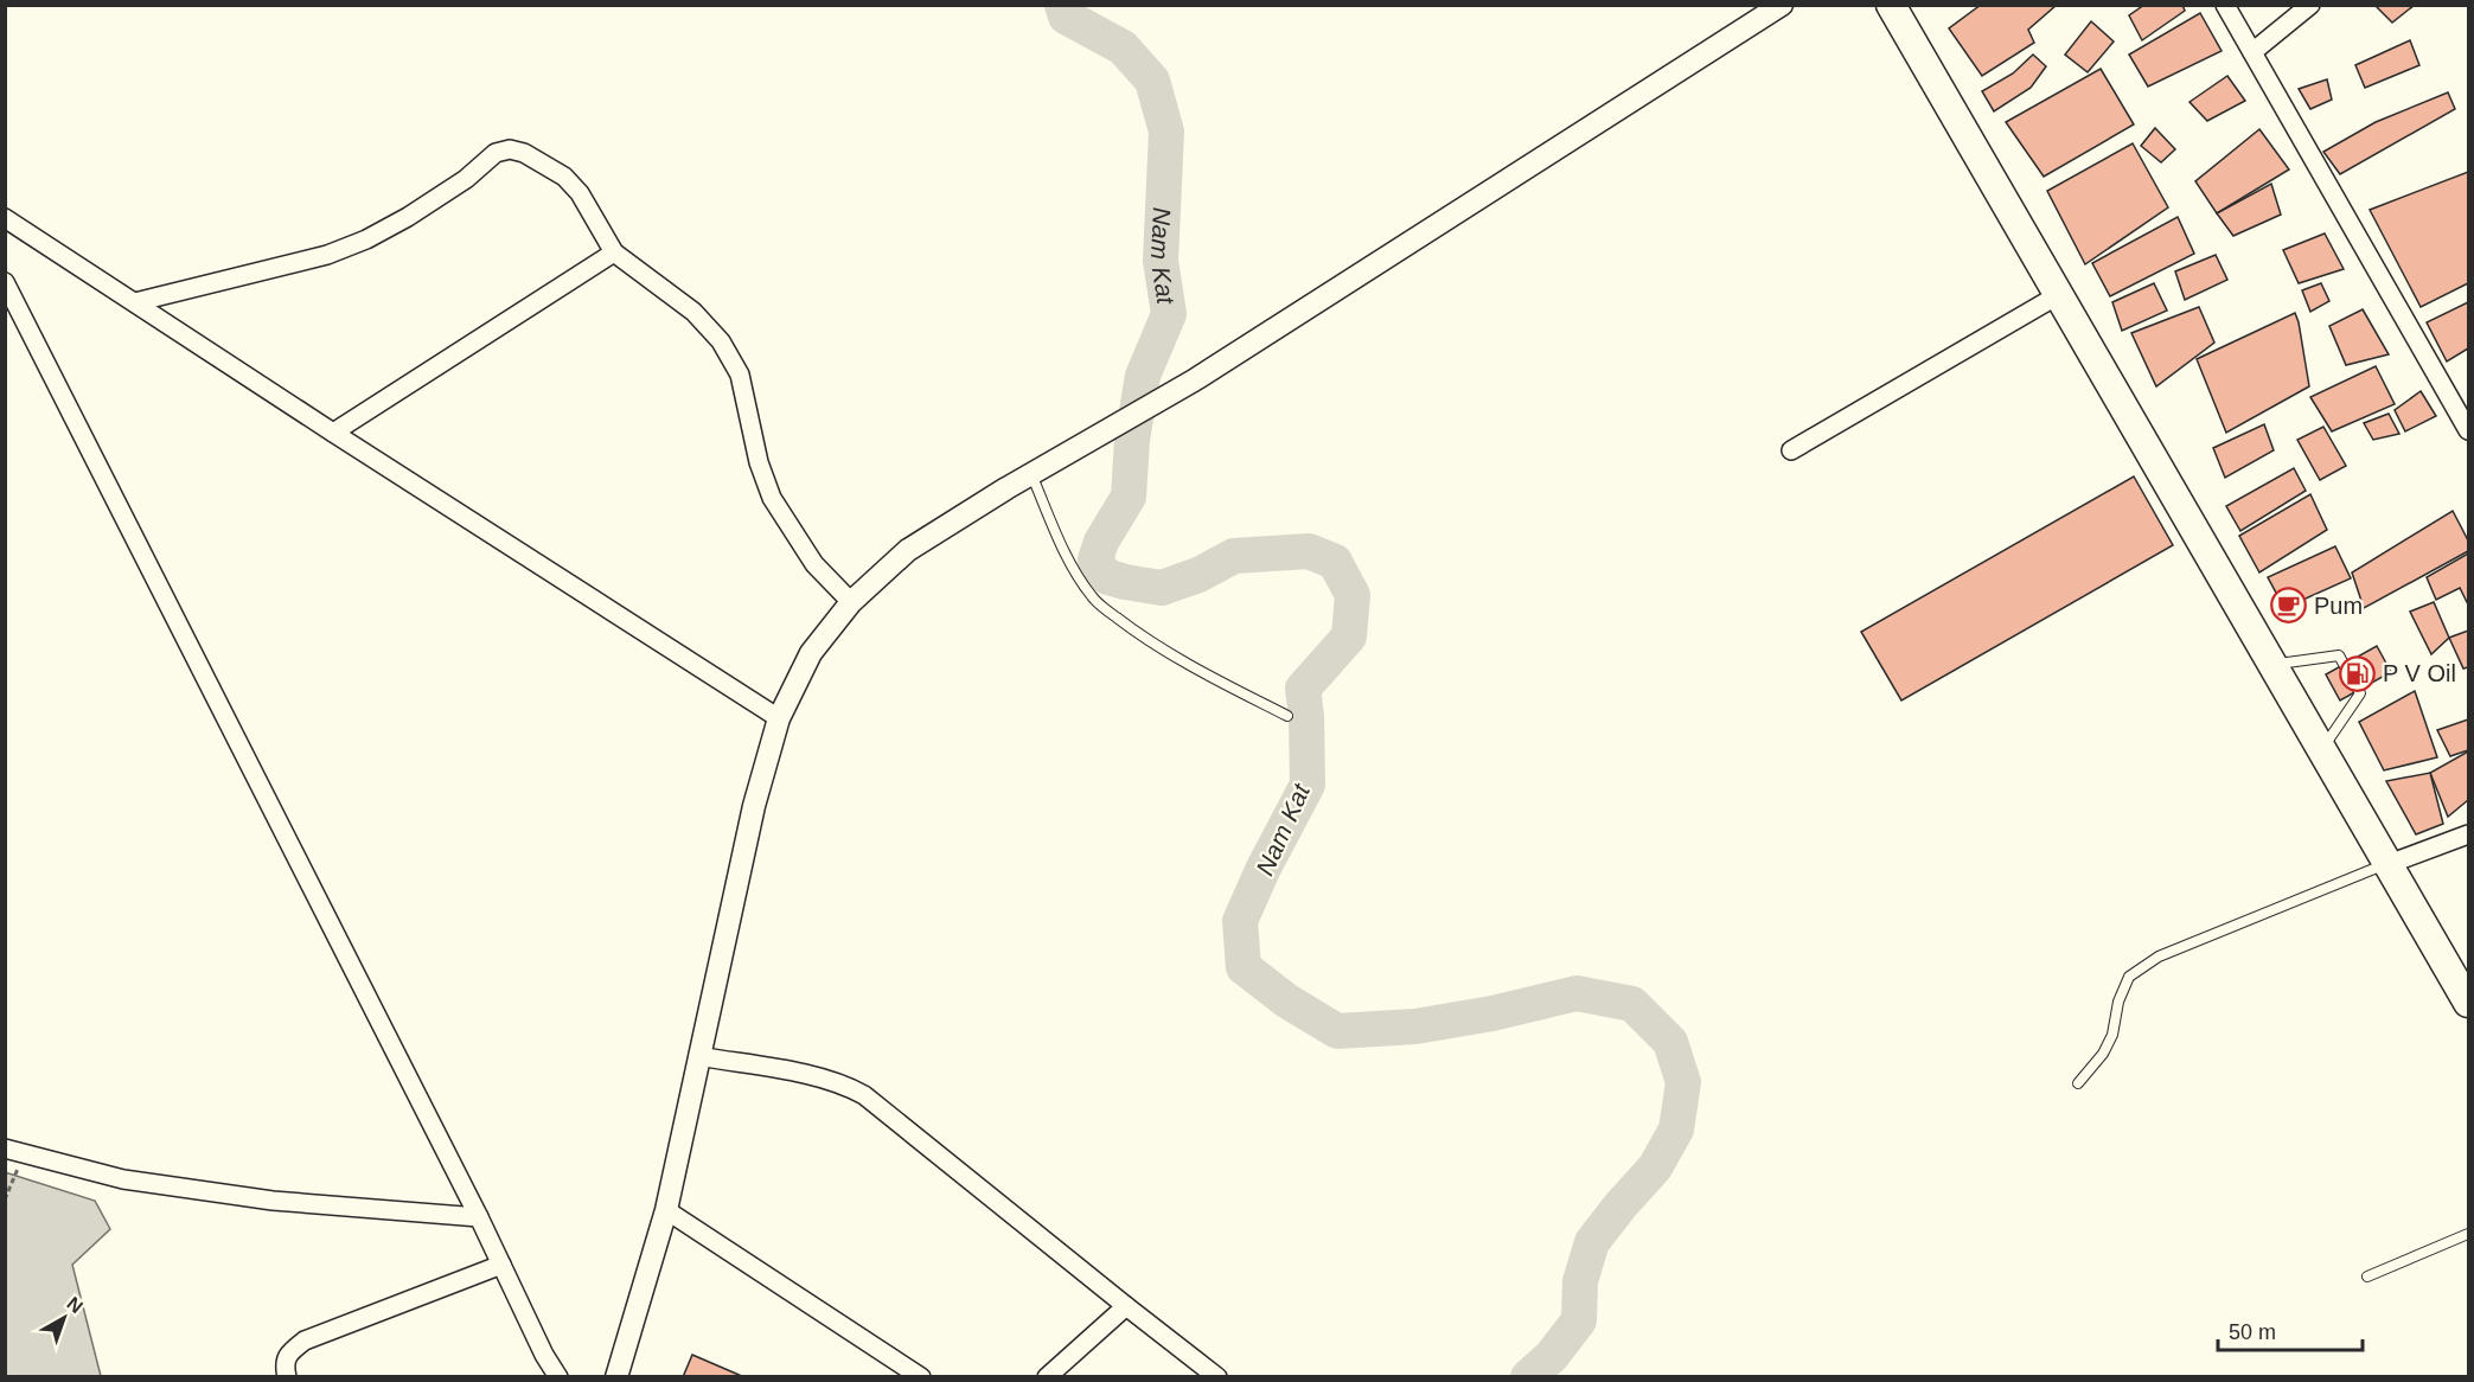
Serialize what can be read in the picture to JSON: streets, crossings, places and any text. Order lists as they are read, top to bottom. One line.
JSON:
{"water":["Nam Kat"],"places":{"cafe":["Pum"],"fuel station":["P V Oil"]},"scale_bar":"50 m","north":"top right"}
